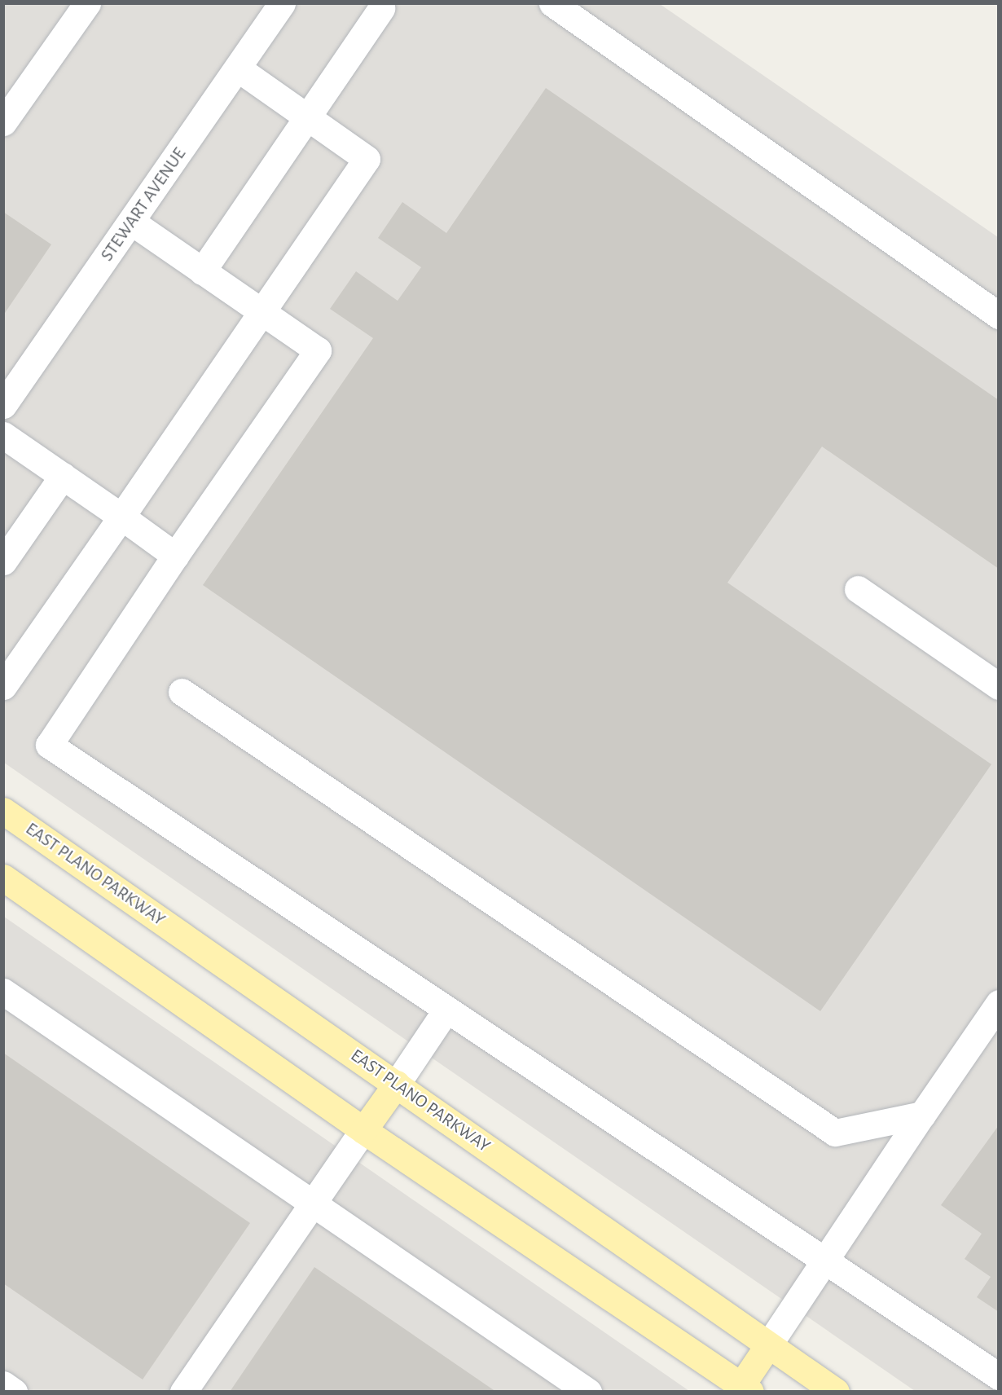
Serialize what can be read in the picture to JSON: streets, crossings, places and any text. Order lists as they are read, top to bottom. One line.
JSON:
{"streets":{"main road":["EAST PLANO PARKWAY"],"street":["STEWART AVENUE"]}}
